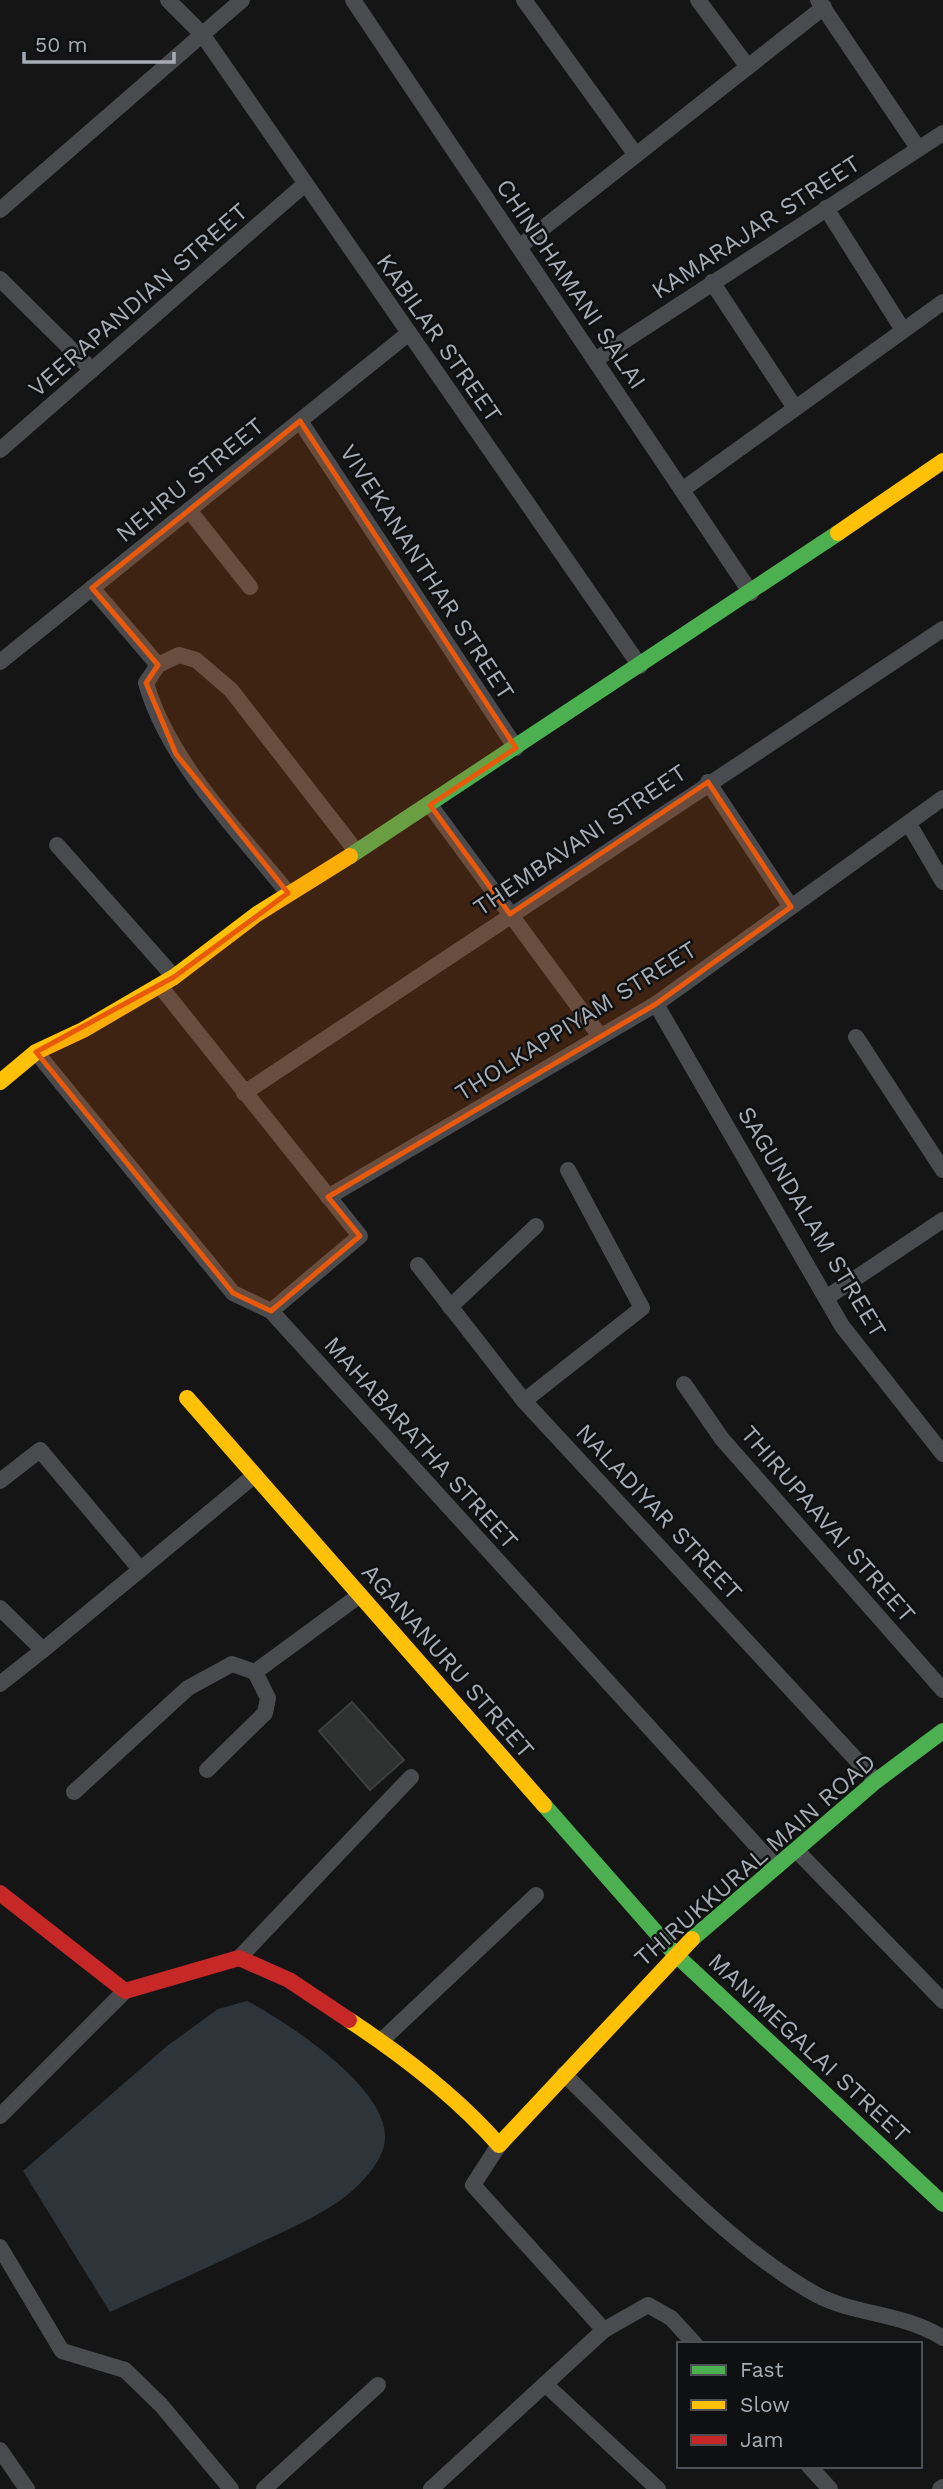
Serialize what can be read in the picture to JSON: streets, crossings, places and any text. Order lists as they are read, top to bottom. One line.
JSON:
{"streets":{"street":["KAMARAJAR STREET","CHINDHAMANI SALAI","VEERAPANDIAN STREET","KABILAR STREET","NEHRU STREET","VIVEKANANTHAR STREET","THEMBAVANI STREET","THOLKAPPIYAM STREET","SAGUNDALAM STREET","MAHABARATHA STREET","NALADIYAR STREET","THIRUPAAVAI STREET","AGANANURU STREET","THIRUKKURAL MAIN ROAD","MANIMEGALAI STREET"]},"crossings":[["KAMARAJAR STREET","CHINDHAMANI SALAI"],["VEERAPANDIAN STREET","KABILAR STREET"],["KABILAR STREET","NEHRU STREET"],["NEHRU STREET","VIVEKANANTHAR STREET"],["THOLKAPPIYAM STREET","SAGUNDALAM STREET"],["MAHABARATHA STREET","THIRUKKURAL MAIN ROAD"],["NALADIYAR STREET","THIRUKKURAL MAIN ROAD"],["AGANANURU STREET","THIRUKKURAL MAIN ROAD"],["AGANANURU STREET","MANIMEGALAI STREET"],["THIRUKKURAL MAIN ROAD","MANIMEGALAI STREET"]],"legend":["Fast","Slow","Jam"],"scale_bar":"50 m"}
